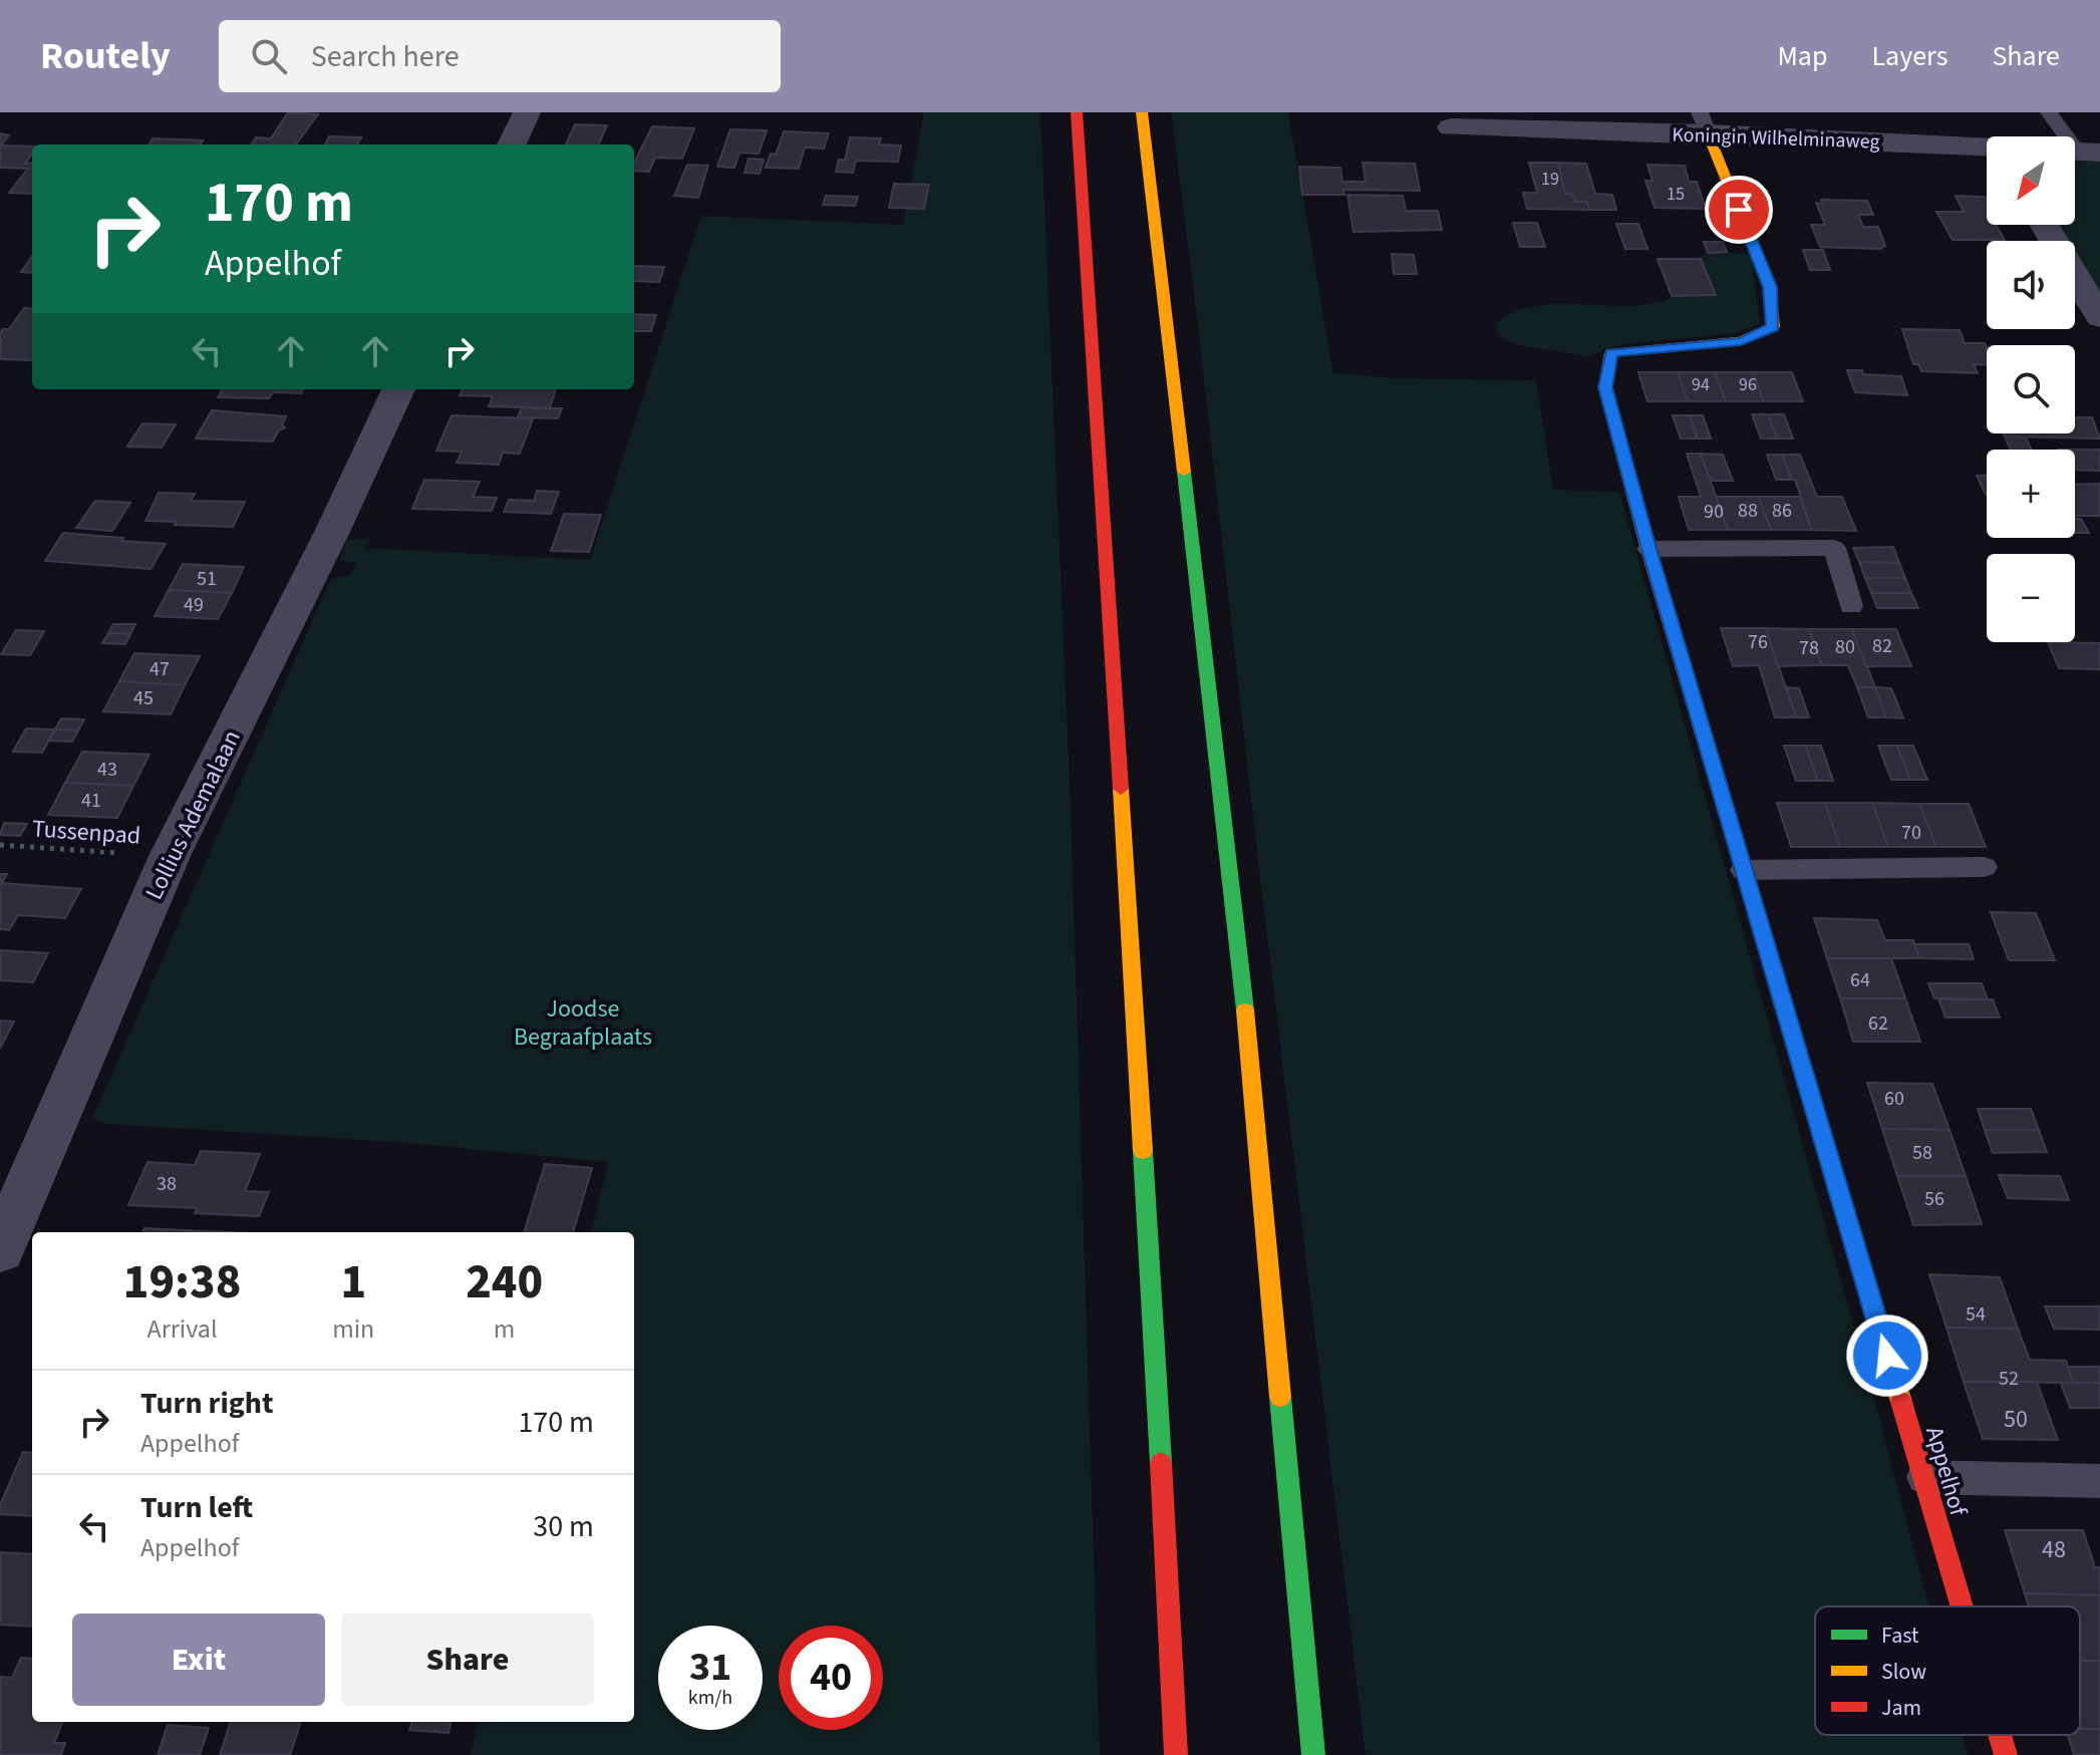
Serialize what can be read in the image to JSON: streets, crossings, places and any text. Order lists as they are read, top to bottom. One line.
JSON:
{"streets":{"main road":["Appelhof"],"street":["Koningin Wilhelminaweg","Lollius Ademalaan"],"path":["Tussenpad"]},"crossings":[["Koningin Wilhelminaweg","Appelhof"],["Lollius Ademalaan","Tussenpad"]],"parks":["Joodse Begraafplaats"],"house_numbers":["19","15","94","96","88","86","90","51","49","76","82","80","78","47","45","43","41","70","64","62","60","58","38","56","54","52","50","48"],"legend":["Fast","Slow","Jam"],"north":"bottom left","page":{"header":"Routely","search":"Search here","nav":["Map","Layers","Share"],"map_buttons":["+","−"],"turn":["170 m","Appelhof"],"eta":["19:38","Arrival","1","min","240","m"],"list":[{"name":"Turn right","note":"Appelhof","value":"170 m"},{"name":"Turn left","note":"Appelhof","value":"30 m"}],"buttons":["Exit","Share"],"speed":"31 km/h","limit":"40"}}
